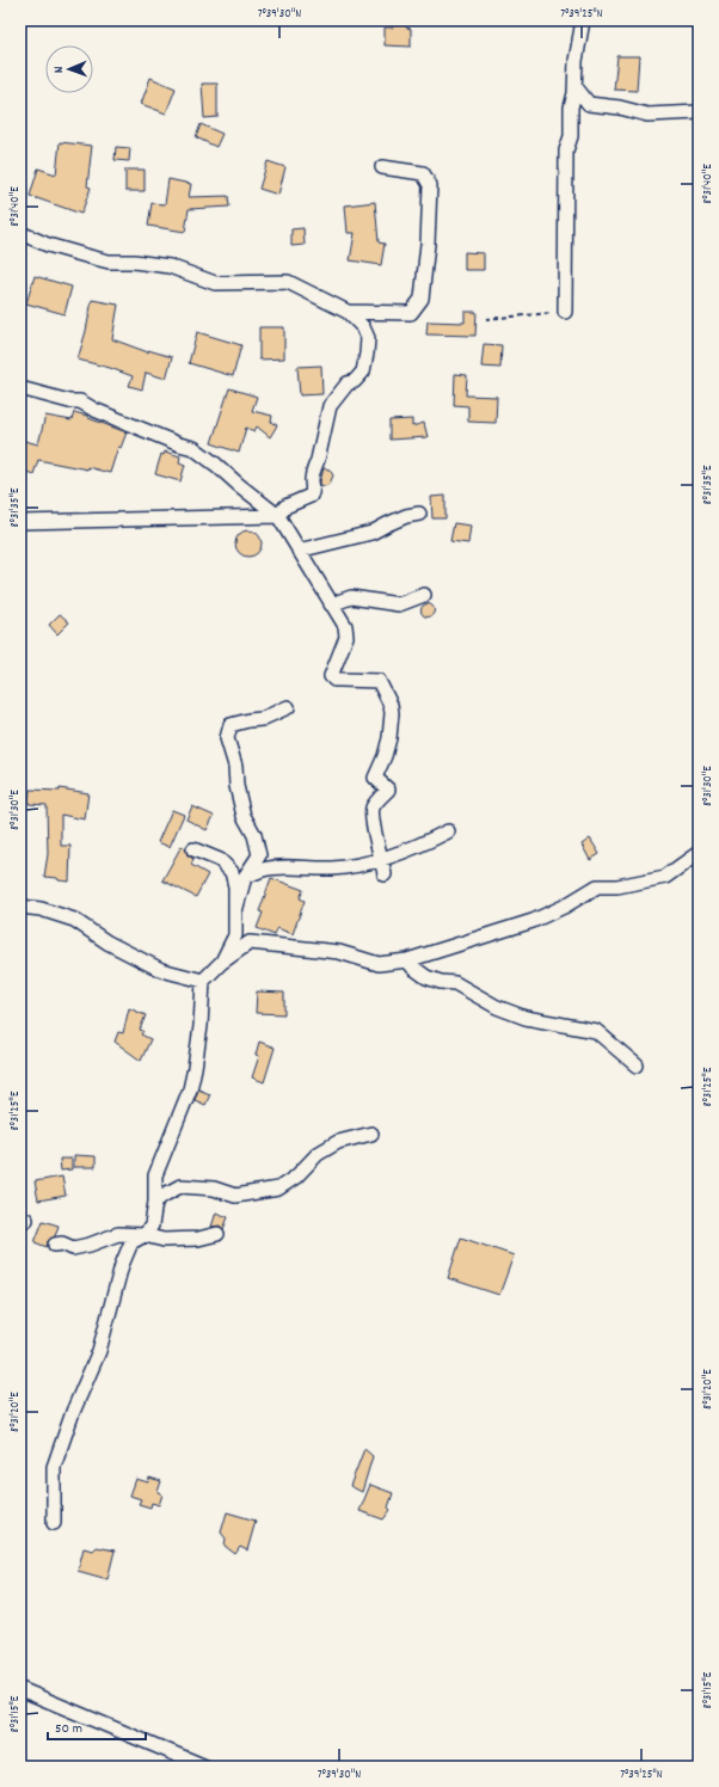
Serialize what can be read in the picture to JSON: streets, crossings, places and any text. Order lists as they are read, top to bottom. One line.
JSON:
{"scale_bar":"50 m","north":"left","coordinates":["7°39'30\"N","7°39'25\"N","8°31'40\"E","8°31'35\"E","8°31'30\"E","8°31'25\"E","8°31'20\"E","8°31'15\"E"]}
